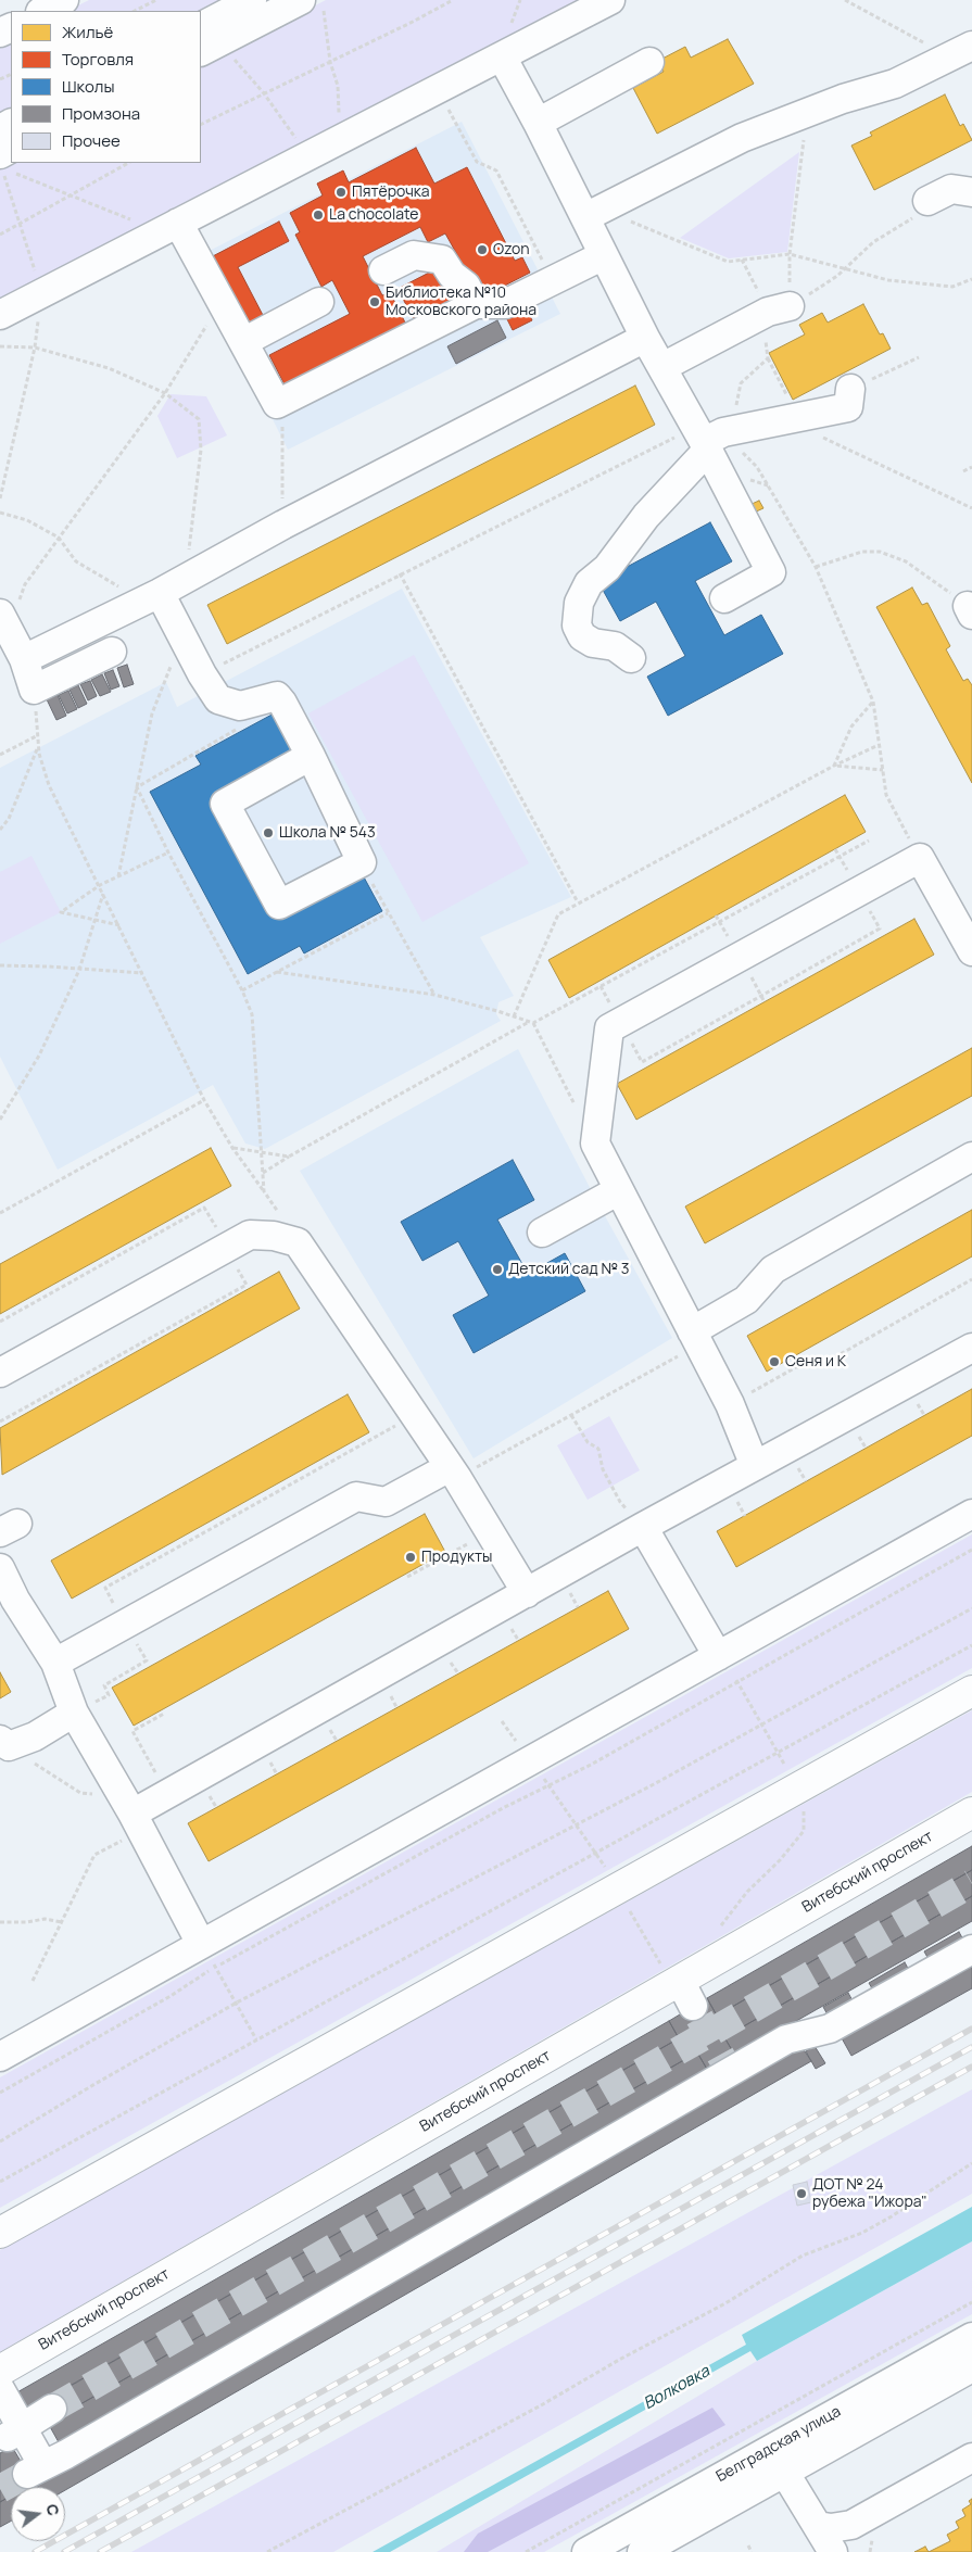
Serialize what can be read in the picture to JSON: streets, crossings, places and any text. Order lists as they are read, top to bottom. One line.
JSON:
{"streets":{"main road":["Витебский проспект"],"street":["Белградская улица"]},"water":["Волковка"],"places":["Пятёрочка","La chocolate","Ozon","Библиотека №10 Московского района","Школа № 543","Детский сад № 3","Сеня и К","Продукты","ДОТ № 24 рубежа \"Ижора\""],"legend":["Жильё","Торговля","Школы","Промзона","Прочее"],"north":"right"}
